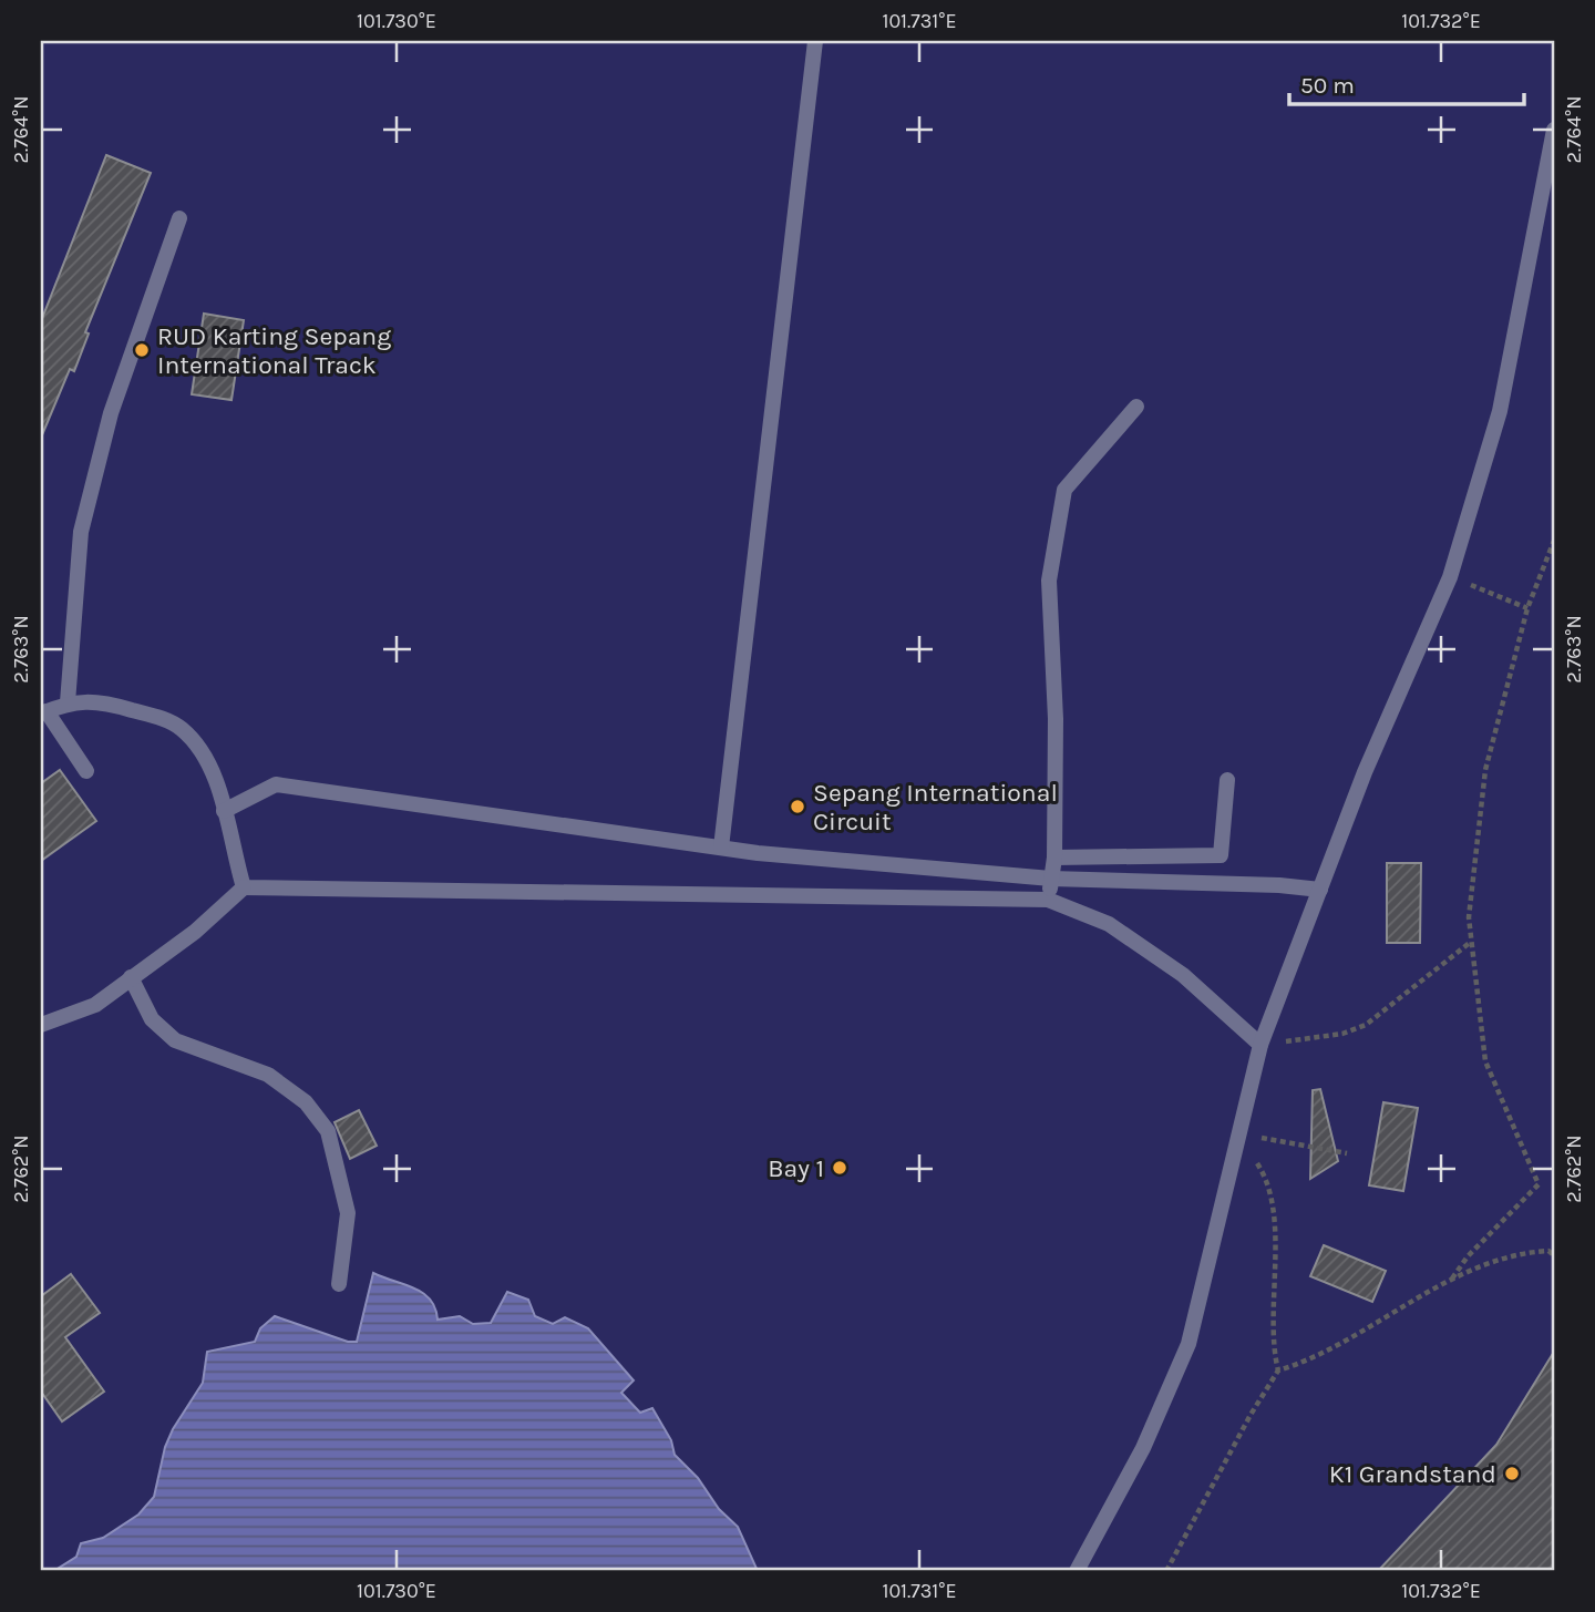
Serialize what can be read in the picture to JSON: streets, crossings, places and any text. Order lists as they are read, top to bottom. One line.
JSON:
{"places":["RUD Karting Sepang International Track","Sepang International Circuit","Bay 1","K1 Grandstand"],"scale_bar":"50 m","coordinates":["101.730°E","101.731°E","101.732°E","2.764°N","2.763°N","2.762°N"]}
